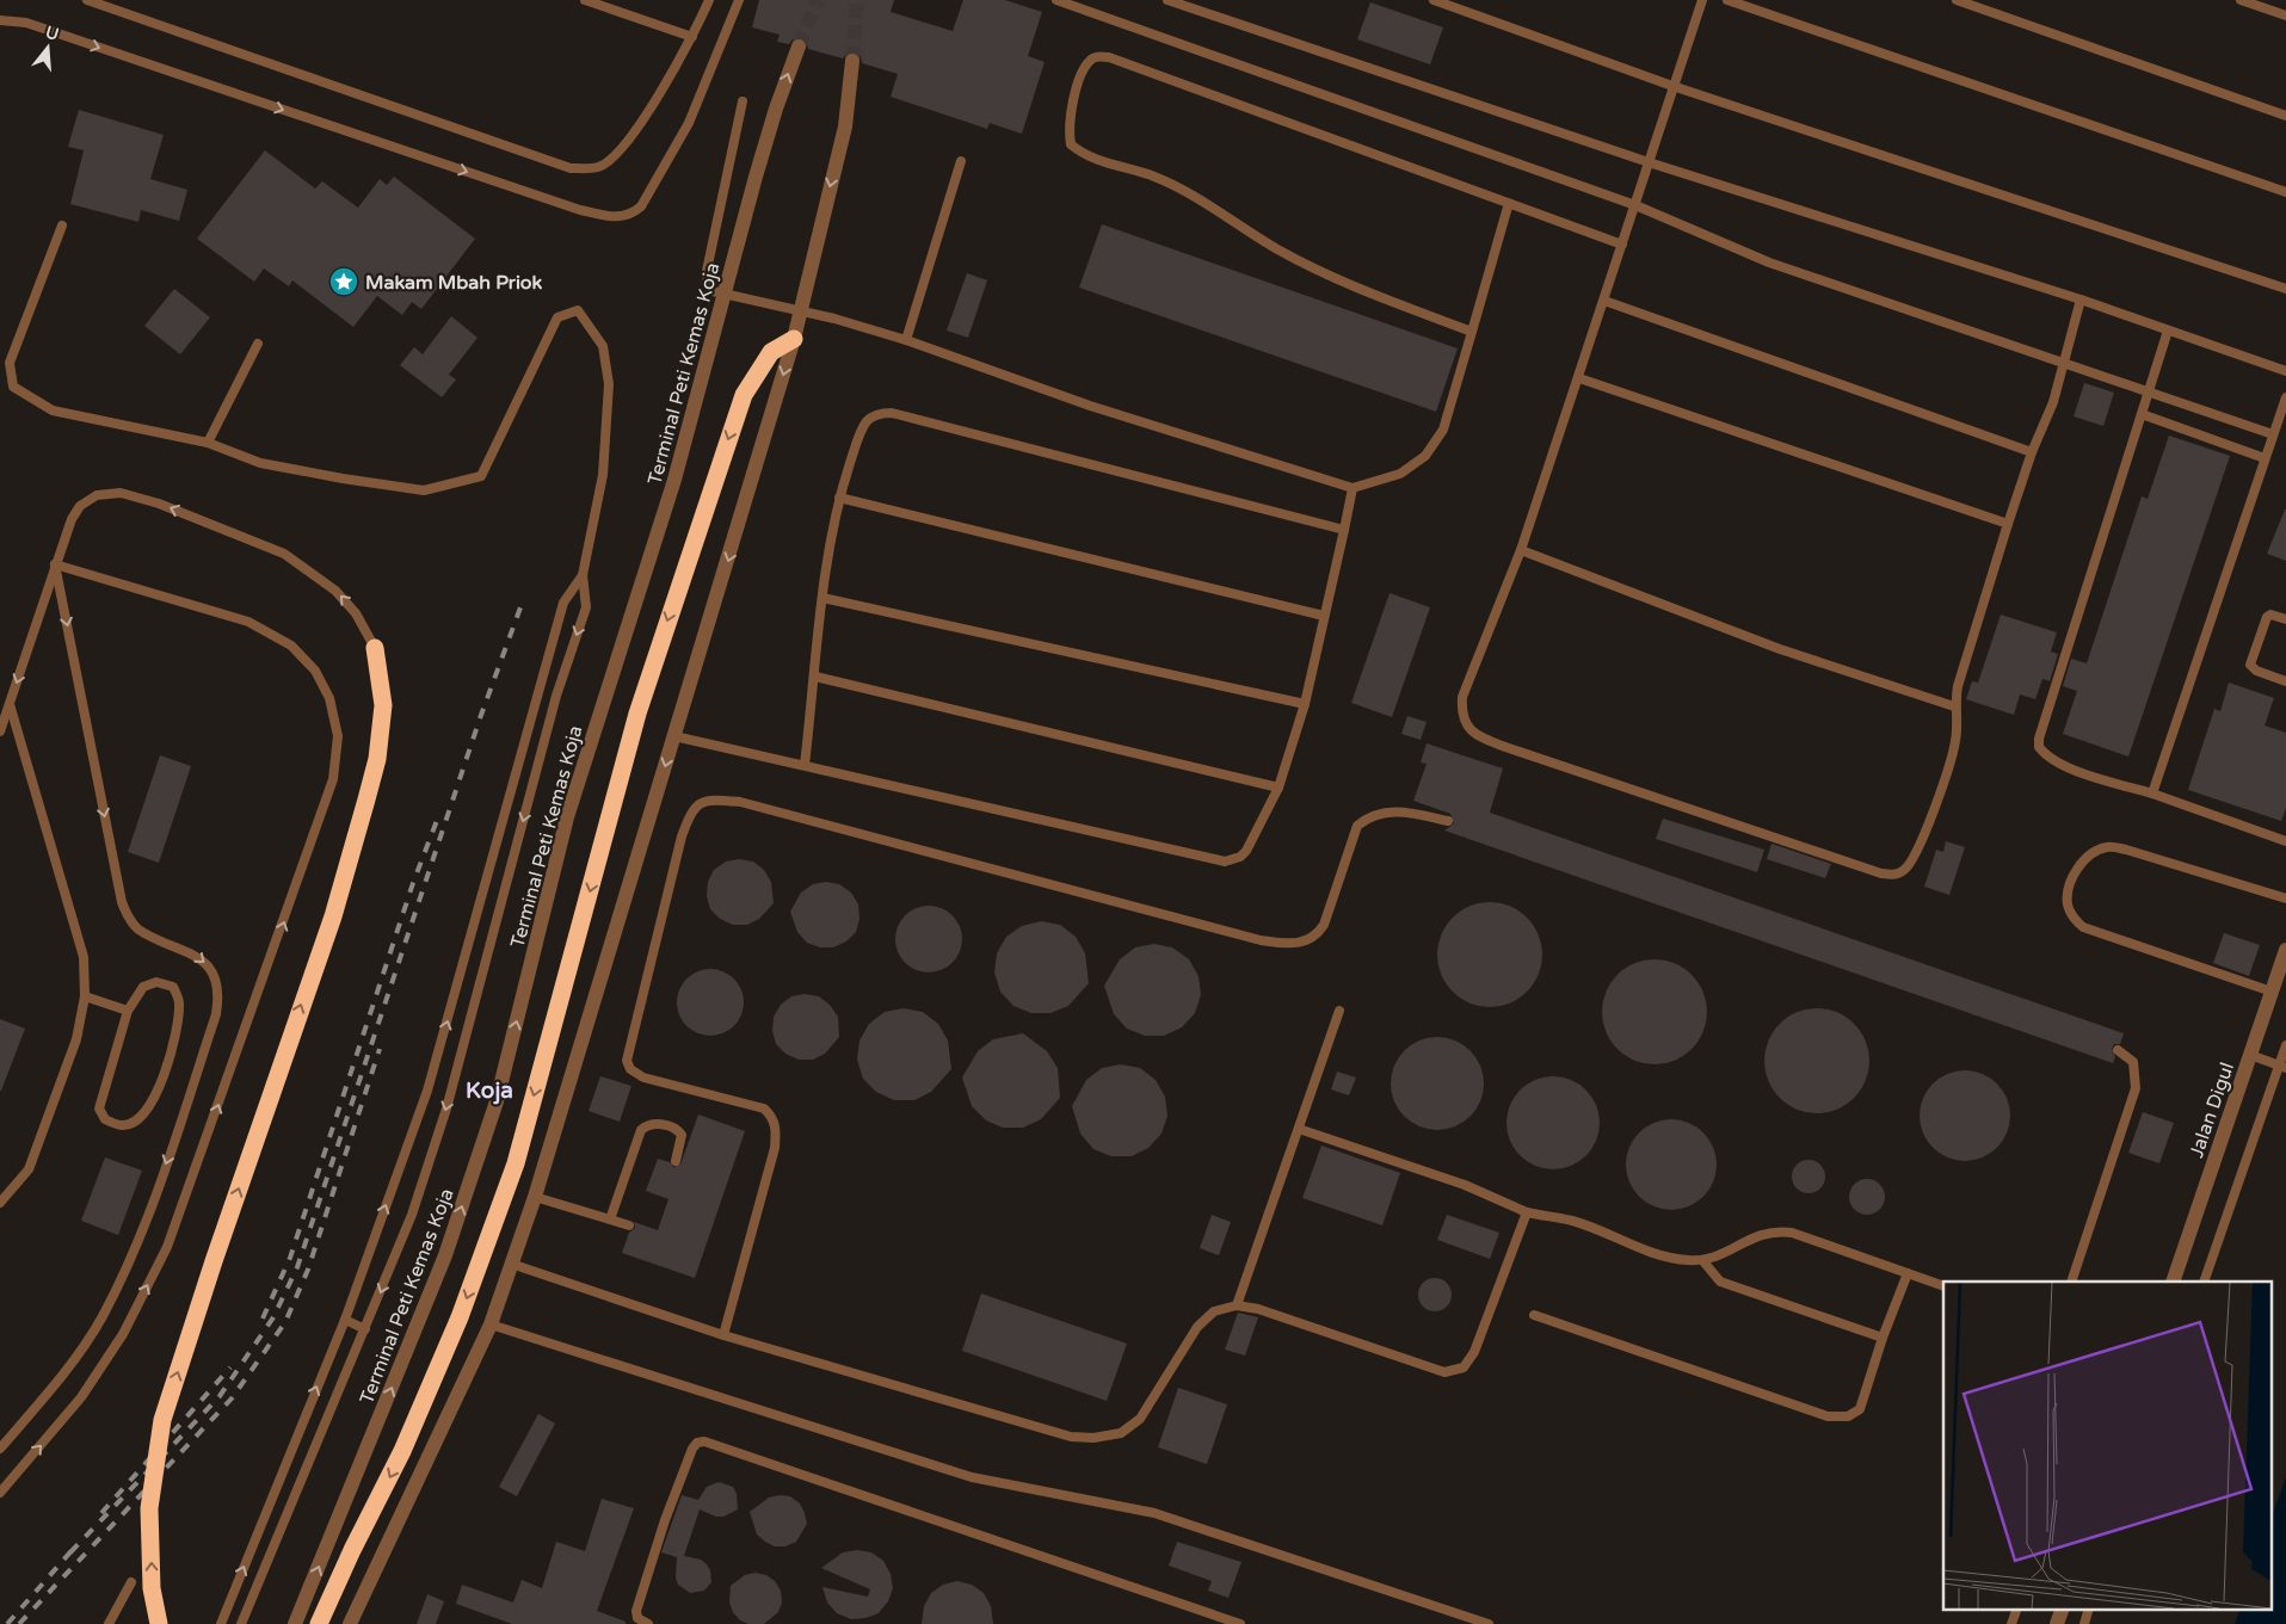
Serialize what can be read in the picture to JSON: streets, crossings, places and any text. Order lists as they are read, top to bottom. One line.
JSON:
{"streets":{"street":["Terminal Peti Kemas Koja","Jalan Digul"]},"districts":["Koja"],"places":{"place":["Makam Mbah Priok"]},"north":"top"}
